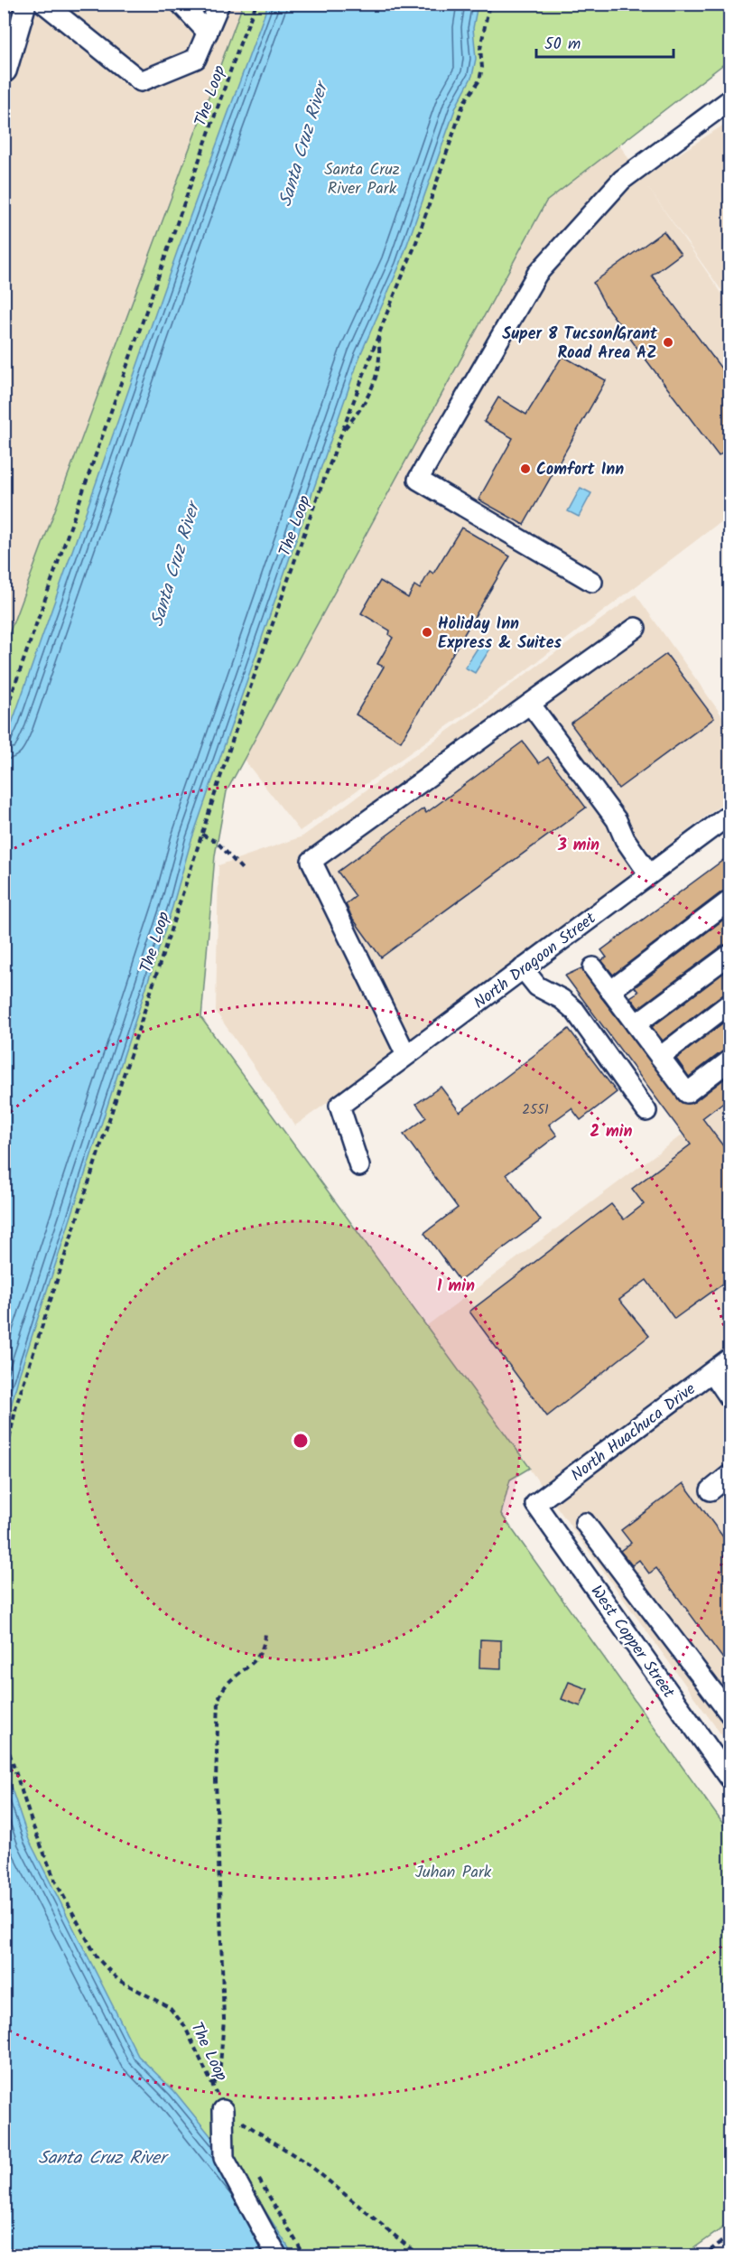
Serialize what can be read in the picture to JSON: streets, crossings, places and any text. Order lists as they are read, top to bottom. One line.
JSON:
{"streets":{"street":["North Dragoon Street","North Huachuca Drive","West Copper Street"],"path":["The Loop"]},"crossings":[["North Huachuca Drive","West Copper Street"]],"water":["Santa Cruz River"],"parks":["Santa Cruz River Park","Juhan Park"],"places":["Super 8 Tucson/Grant Road Area AZ","Comfort Inn","Holiday Inn Express & Suites"],"house_numbers":["2551"],"scale_bar":"50 m","rings":["3 min","2 min","1 min"]}
